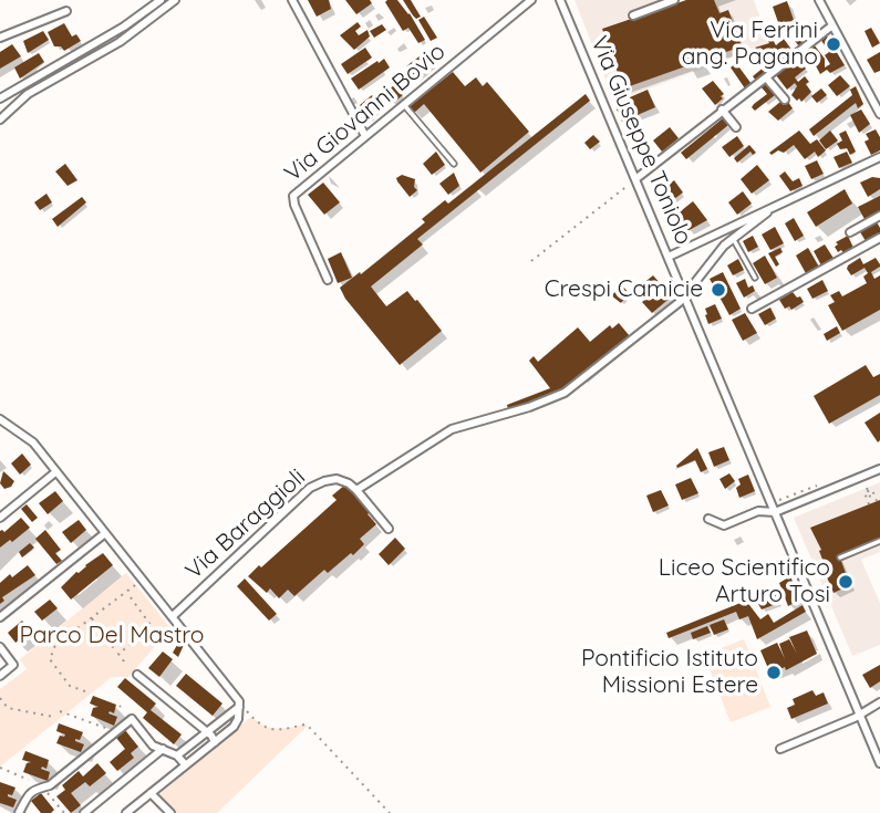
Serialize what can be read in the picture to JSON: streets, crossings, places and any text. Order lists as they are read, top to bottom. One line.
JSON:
{"streets":{"street":["Via Giovanni Bovio","Via Giuseppe Toniolo","Via Baraggioli"]},"parks":["Parco Del Mastro"],"places":["Via Ferrini ang. Pagano","Crespi Camicie","Liceo Scientifico Arturo Tosi","Pontificio Istituto Missioni Estere"]}
